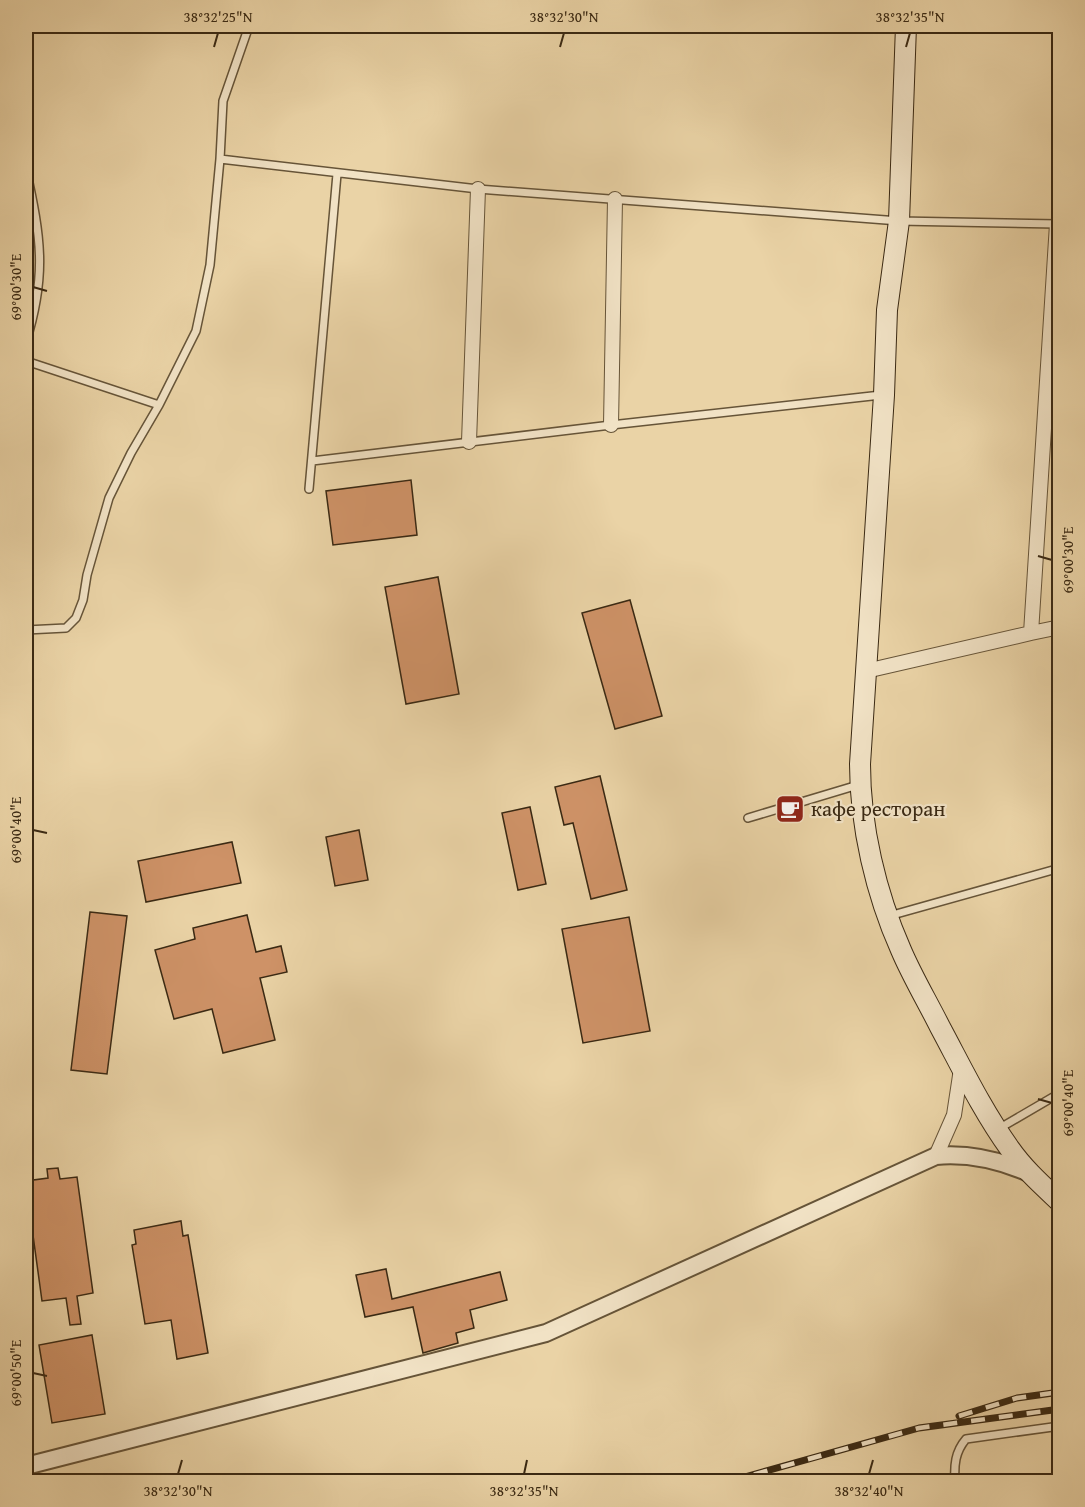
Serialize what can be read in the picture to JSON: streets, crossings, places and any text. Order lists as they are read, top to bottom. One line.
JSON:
{"places":{"cafe":["кафе ресторан"]},"coordinates":["38°32'25\"N","38°32'30\"N","38°32'35\"N","69°00'30\"E","69°00'40\"E","69°00'50\"E","38°32'40\"N"]}
